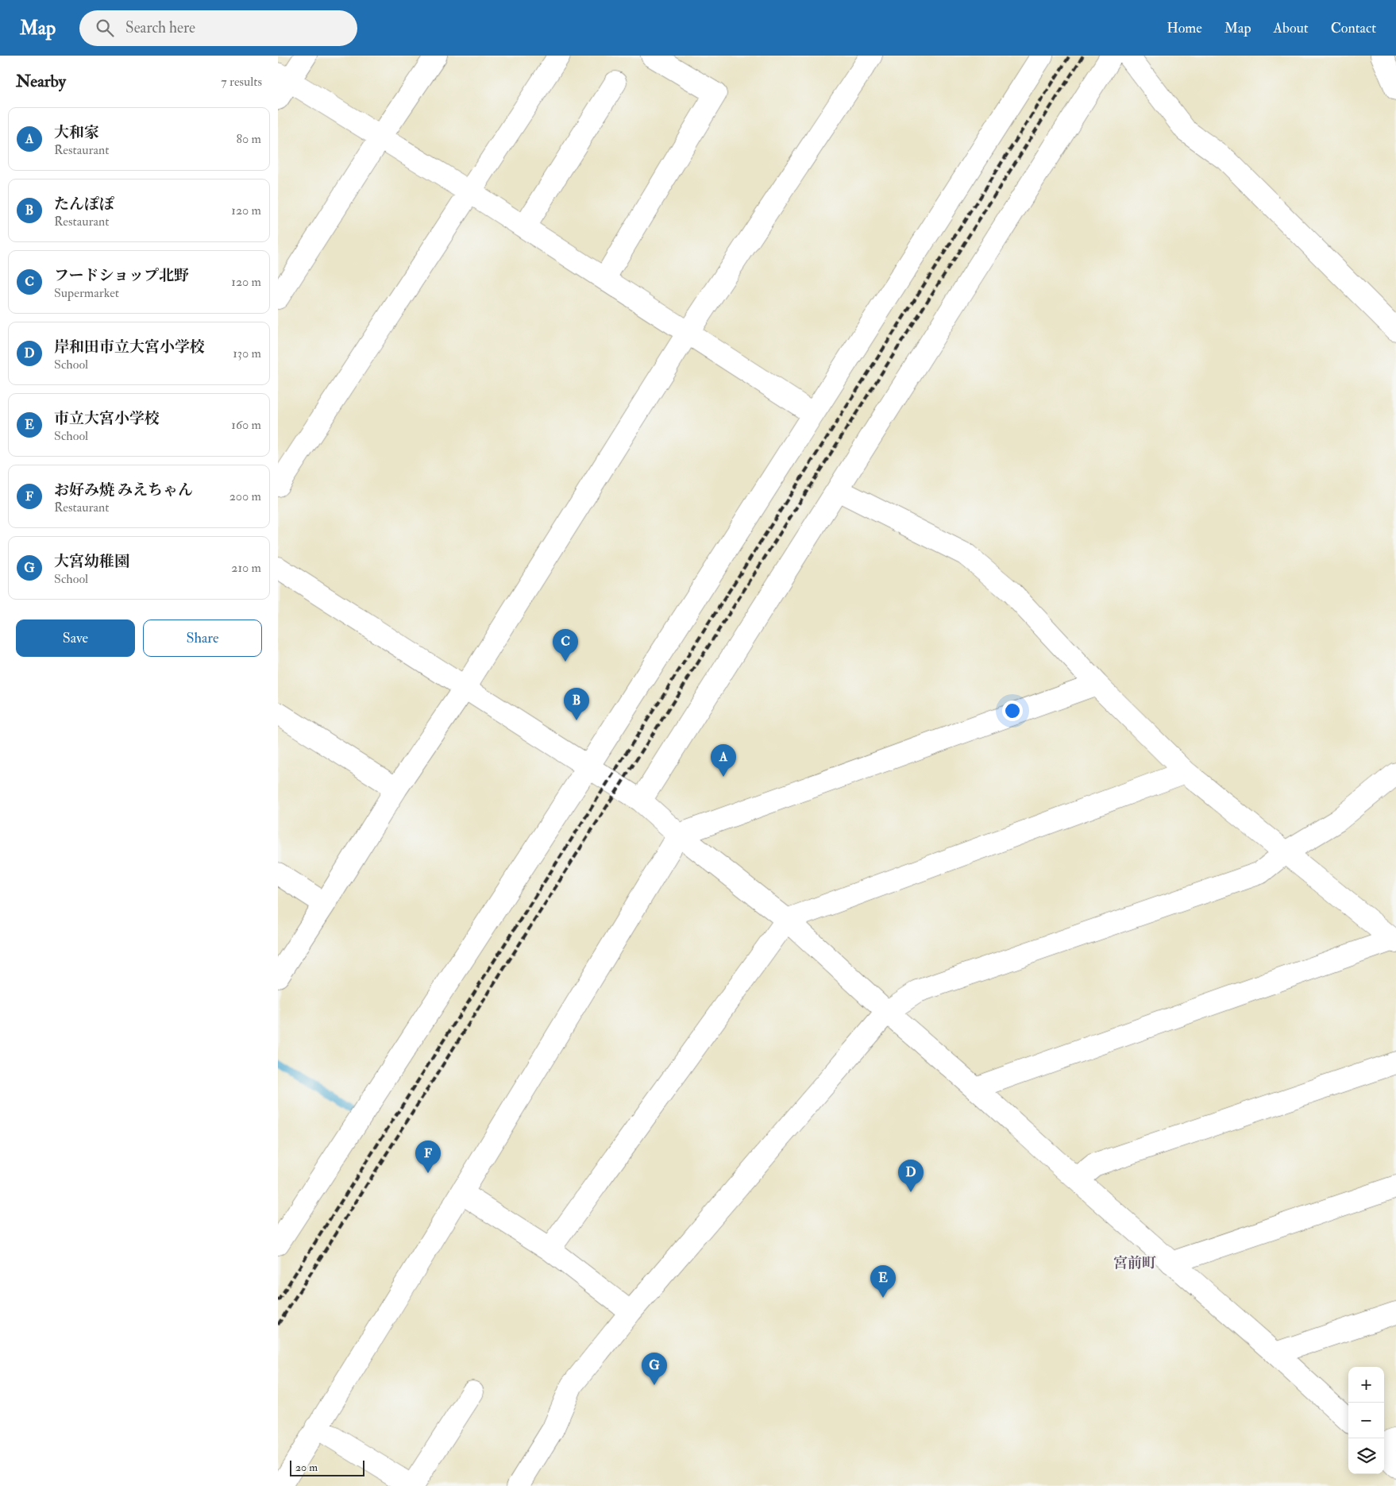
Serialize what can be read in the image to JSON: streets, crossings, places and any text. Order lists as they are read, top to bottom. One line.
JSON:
{"districts":["宮前町"],"scale_bar":"20 m","page":{"header":"Map","search":"Search here","nav":["Home","Map","About","Contact"],"heading":["Nearby","7 results"],"list":[{"mark":"A","name":"大和家","note":"Restaurant","value":"80 m"},{"mark":"B","name":"たんぽぽ","note":"Restaurant","value":"120 m"},{"mark":"C","name":"フードショップ北野","note":"Supermarket","value":"120 m"},{"mark":"D","name":"岸和田市立大宮小学校","note":"School","value":"130 m"},{"mark":"E","name":"市立大宮小学校","note":"School","value":"160 m"},{"mark":"F","name":"お好み焼 みえちゃん","note":"Restaurant","value":"200 m"},{"mark":"G","name":"大宮幼稚園","note":"School","value":"210 m"}],"buttons":["Save","Share"],"pins":["C","B","A","F","D","E","G"],"map_buttons":["+","−"],"scale":"20 m"}}
